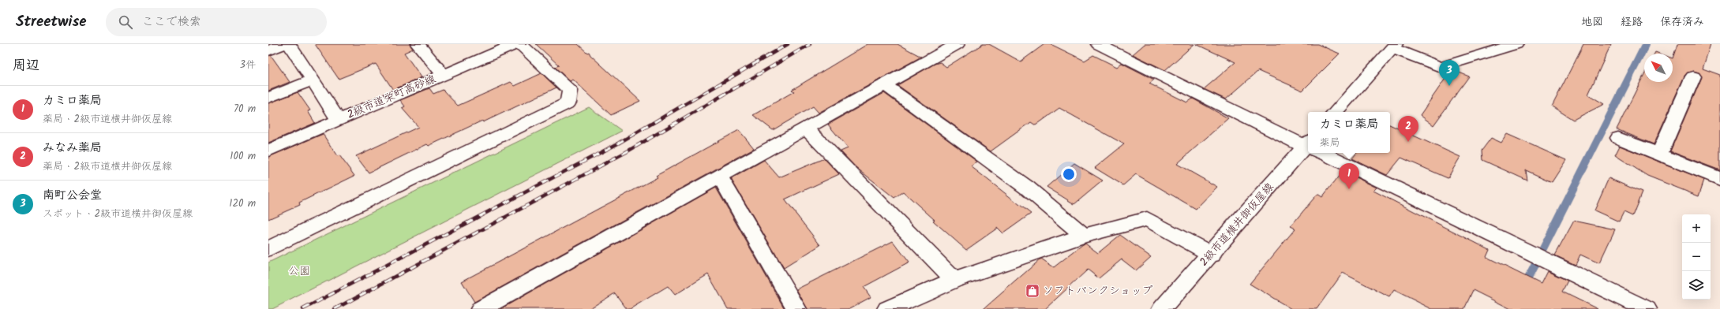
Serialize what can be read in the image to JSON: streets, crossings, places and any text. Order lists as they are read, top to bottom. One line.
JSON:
{"streets":{"street":["2級市道栄町高砂線","2級市道横井御仮屋線"]},"parks":["公園"],"places":{"shop":["ソフトバンクショップ"]},"north":"top left","page":{"header":"Streetwise","search":"ここで検索","nav":["地図","経路","保存済み"],"heading":["周辺","3件"],"pins":["3","2","1"],"list":[{"mark":"1","name":"カミロ薬局","note":"薬局 · 2級市道横井御仮屋線","value":"70 m"},{"mark":"2","name":"みなみ薬局","note":"薬局 · 2級市道横井御仮屋線","value":"100 m"},{"mark":"3","name":"南町公会堂","note":"スポット · 2級市道横井御仮屋線","value":"120 m"}],"popup":["カミロ薬局","薬局"],"map_buttons":["+","−"]}}
